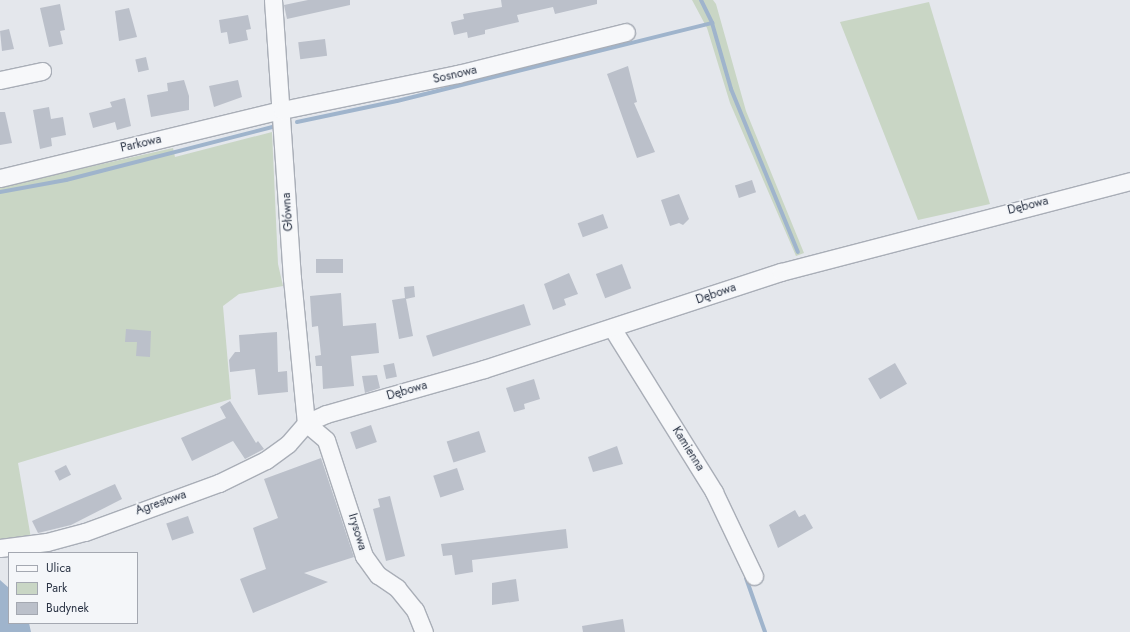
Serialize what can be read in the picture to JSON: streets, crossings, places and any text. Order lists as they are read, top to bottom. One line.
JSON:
{"streets":{"street":["Sosnowa","Parkowa","Dębowa","Główna","Kamienna","Agrestowa","Irysowa"]},"crossings":[["Sosnowa","Parkowa"],["Sosnowa","Główna"],["Parkowa","Główna"],["Dębowa","Główna"],["Dębowa","Kamienna"],["Dębowa","Agrestowa"],["Dębowa","Irysowa"],["Główna","Agrestowa"],["Główna","Irysowa"],["Agrestowa","Irysowa"]],"legend":["Ulica","Park","Budynek"]}
